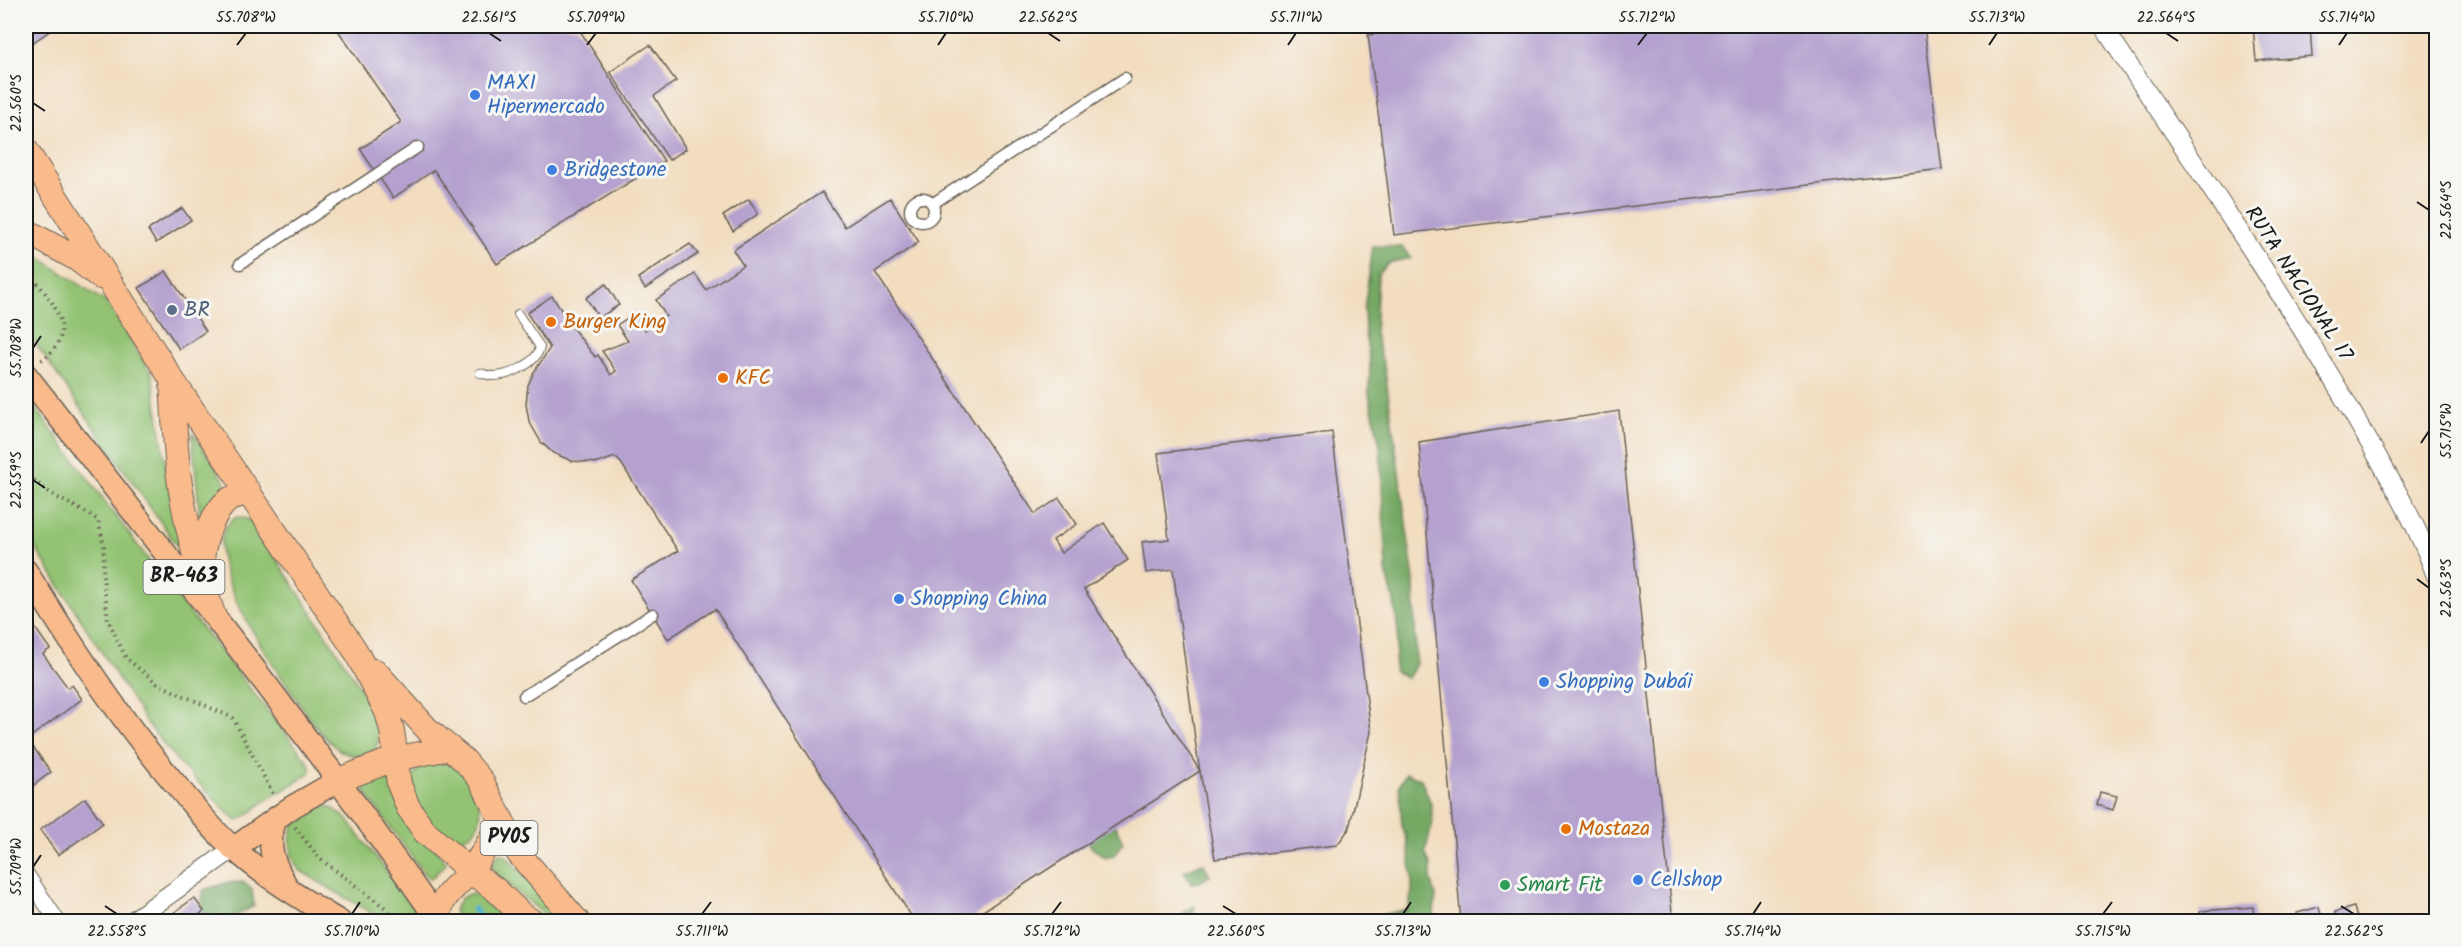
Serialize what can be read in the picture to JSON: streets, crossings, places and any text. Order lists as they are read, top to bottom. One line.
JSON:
{"streets":{"highway":["PY05"],"main road":["BR-463"],"street":["RUTA NACIONAL 17"]},"places":["MAXI Hipermercado","Bridgestone","BR","Burger King","KFC","Shopping China","Shopping Dubái","Mostaza","Cellshop","Smart Fit"],"coordinates":["55.708°W","22.561°S","55.709°W","55.710°W","22.562°S","55.711°W","55.712°W","55.713°W","22.564°S","55.714°W","22.560°S","55.715°W","22.559°S","22.563°S","22.558°S"]}
